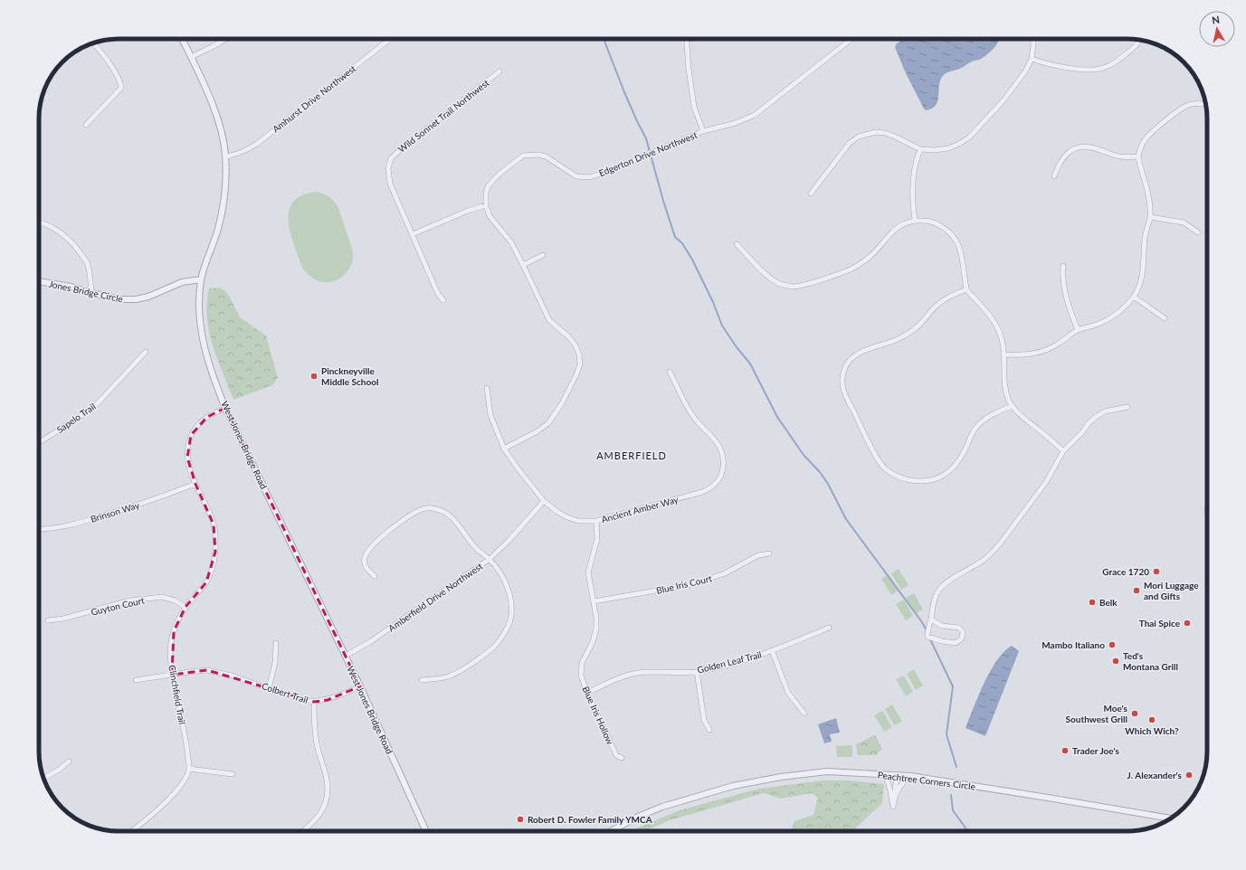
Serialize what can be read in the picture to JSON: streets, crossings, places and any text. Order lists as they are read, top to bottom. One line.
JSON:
{"streets":{"street":["Amhurst Drive Northwest","Wild Sonnet Trail Northwest","Edgerton Drive Northwest","Jones Bridge Circle","Sapelo Trail","West Jones Bridge Road","Ancient Amber Way","Brinson Way","Blue Iris Court","Amberfield Drive Northwest","Guyton Court","Golden Leaf Trail","Colbert Trail","Clinchfield Trail","Blue Iris Hollow","Peachtree Corners Circle"]},"crossings":[["Amhurst Drive Northwest","West Jones Bridge Road"],["Jones Bridge Circle","West Jones Bridge Road"],["West Jones Bridge Road","Amberfield Drive Northwest"],["West Jones Bridge Road","Colbert Trail"],["West Jones Bridge Road","Clinchfield Trail"],["Ancient Amber Way","Amberfield Drive Northwest"],["Ancient Amber Way","Blue Iris Hollow"],["Brinson Way","Clinchfield Trail"],["Blue Iris Court","Blue Iris Hollow"],["Guyton Court","Clinchfield Trail"],["Golden Leaf Trail","Blue Iris Hollow"],["Colbert Trail","Clinchfield Trail"]],"districts":["AMBERFIELD"],"places":["Pinckneyville Middle School","Grace 1720","Mori Luggage and Gifts","Belk","Thai Spice","Mambo Italiano","Ted's Montana Grill","Moe's Southwest Grill","Which Wich?","Trader Joe's","J. Alexander's","Robert D. Fowler Family YMCA"],"north":"top"}
